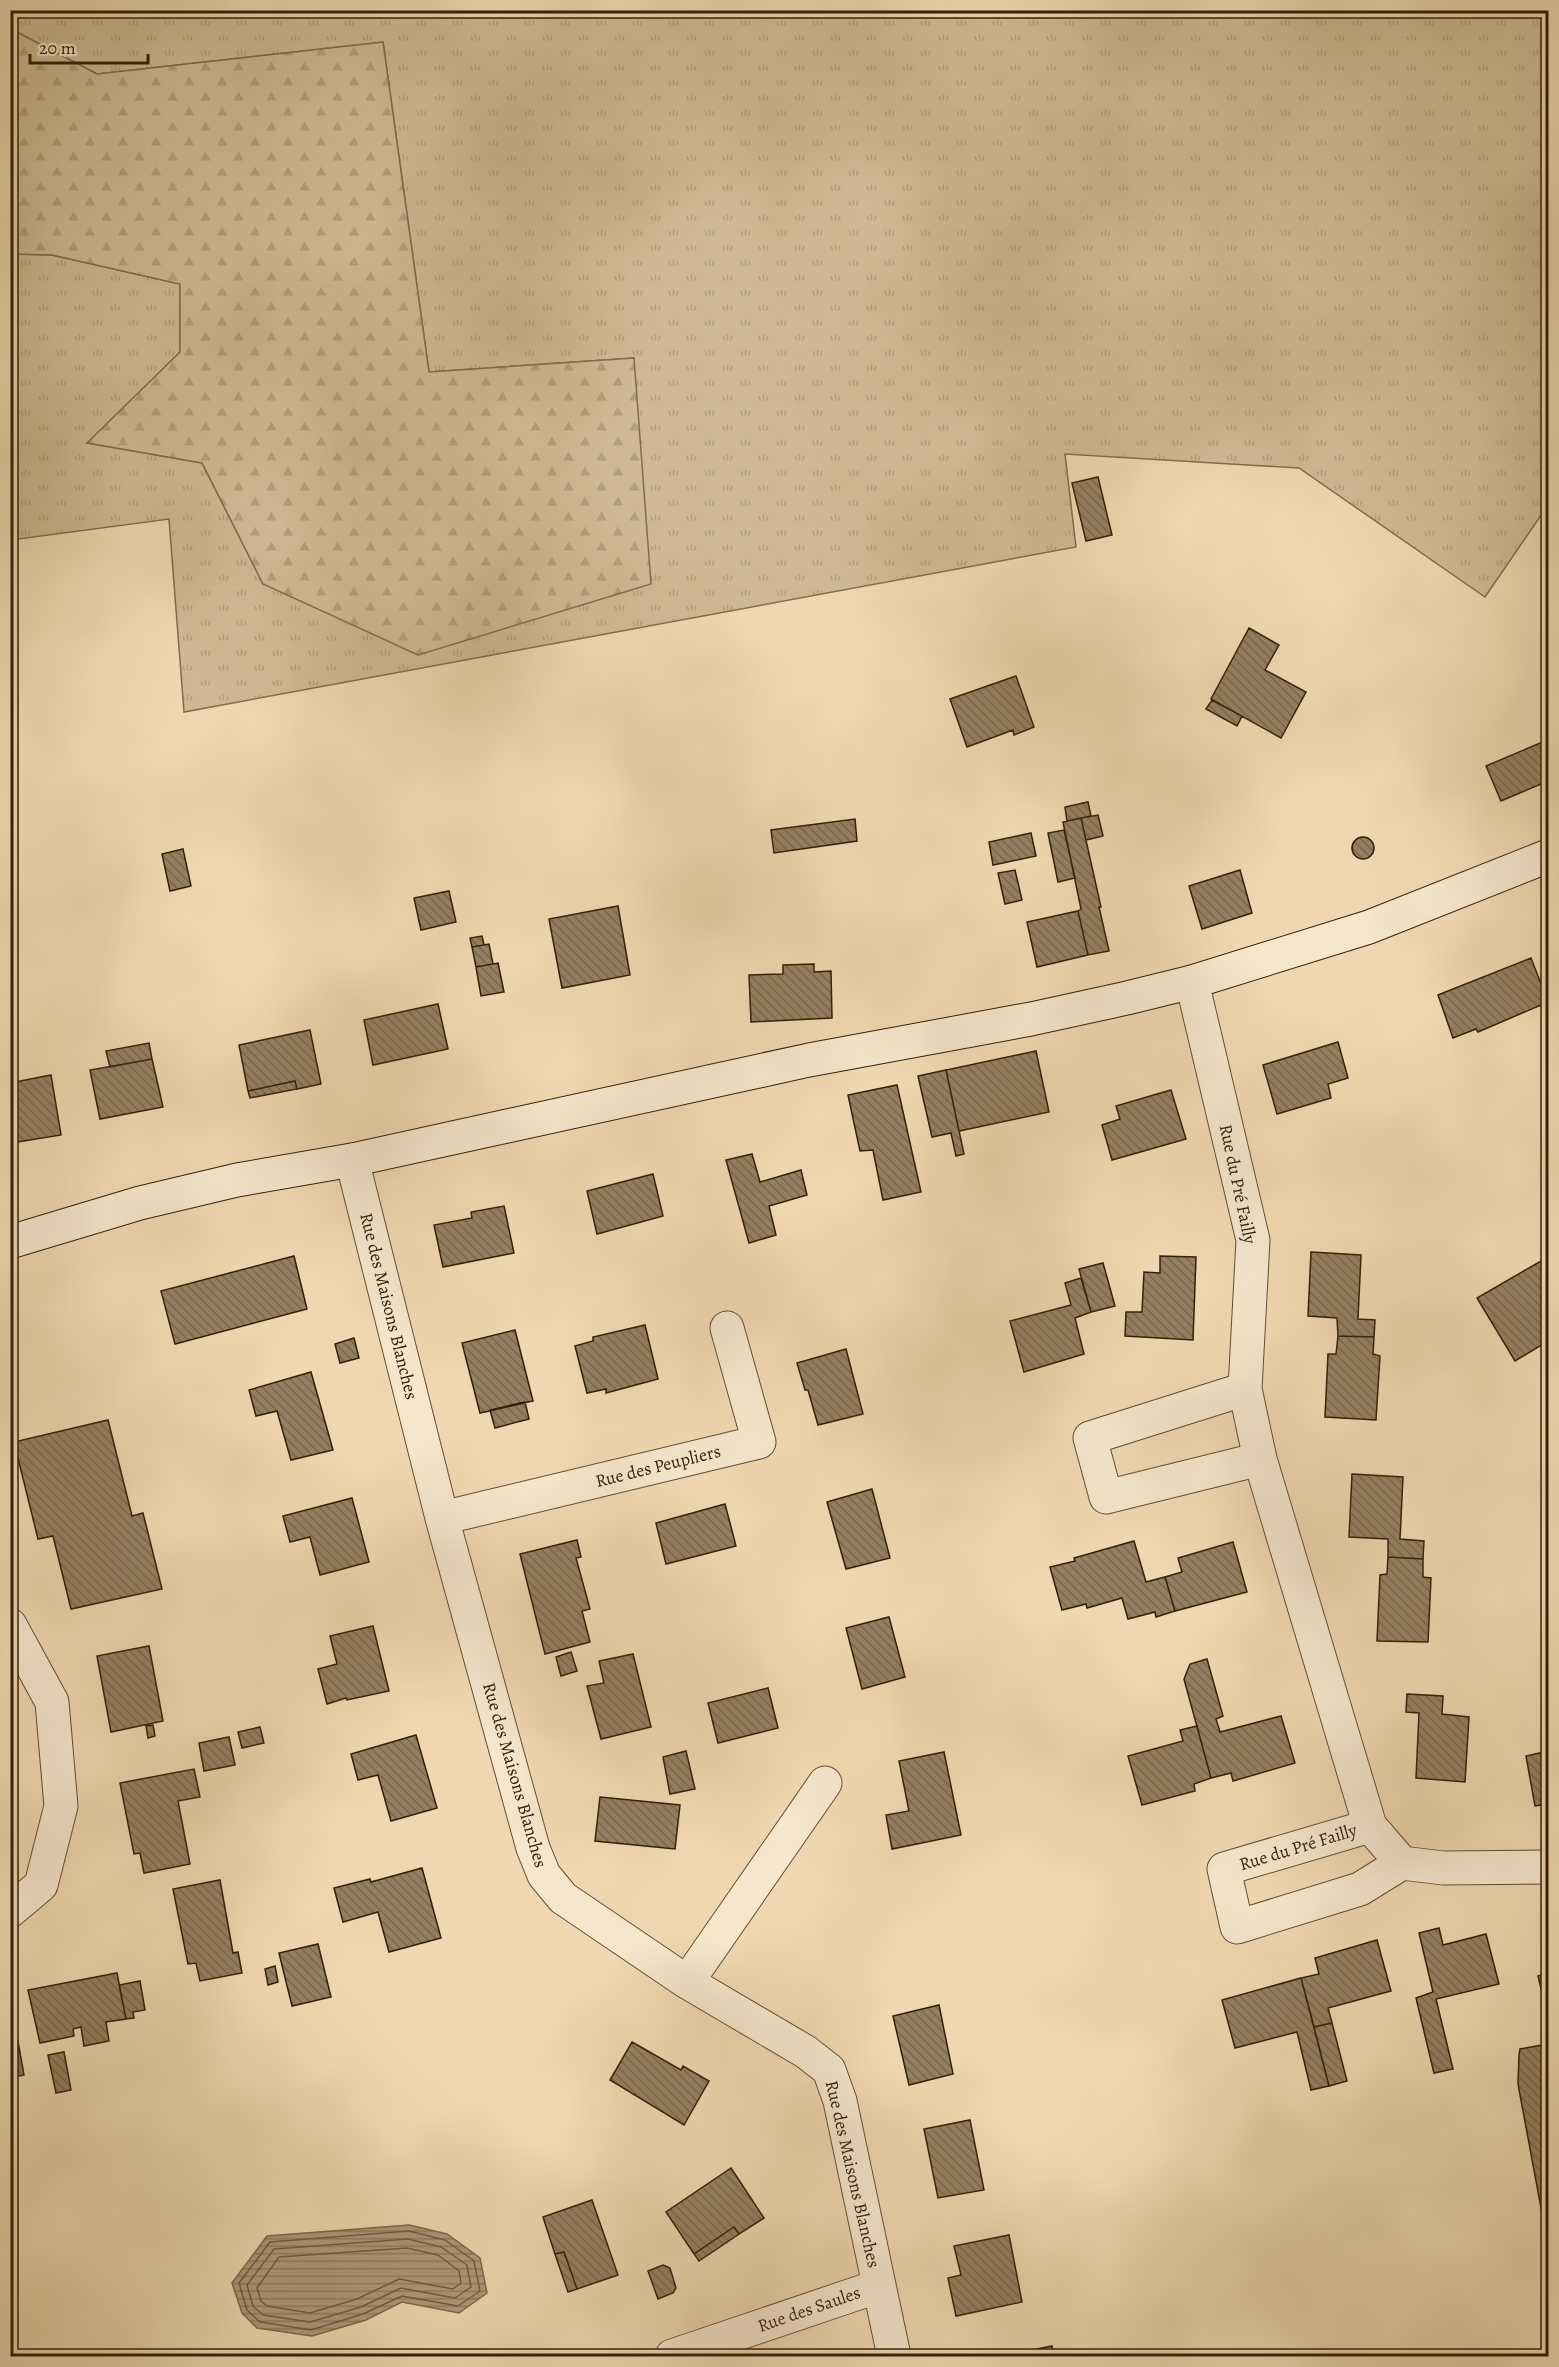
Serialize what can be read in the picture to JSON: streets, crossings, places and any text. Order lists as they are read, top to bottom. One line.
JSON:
{"streets":{"street":["Rue du Pré Failly","Rue des Maisons Blanches","Rue des Peupliers","Rue des Saules"]},"crossings":[["Rue des Maisons Blanches","Rue des Peupliers"],["Rue des Maisons Blanches","Rue des Saules"]],"scale_bar":"20 m"}
